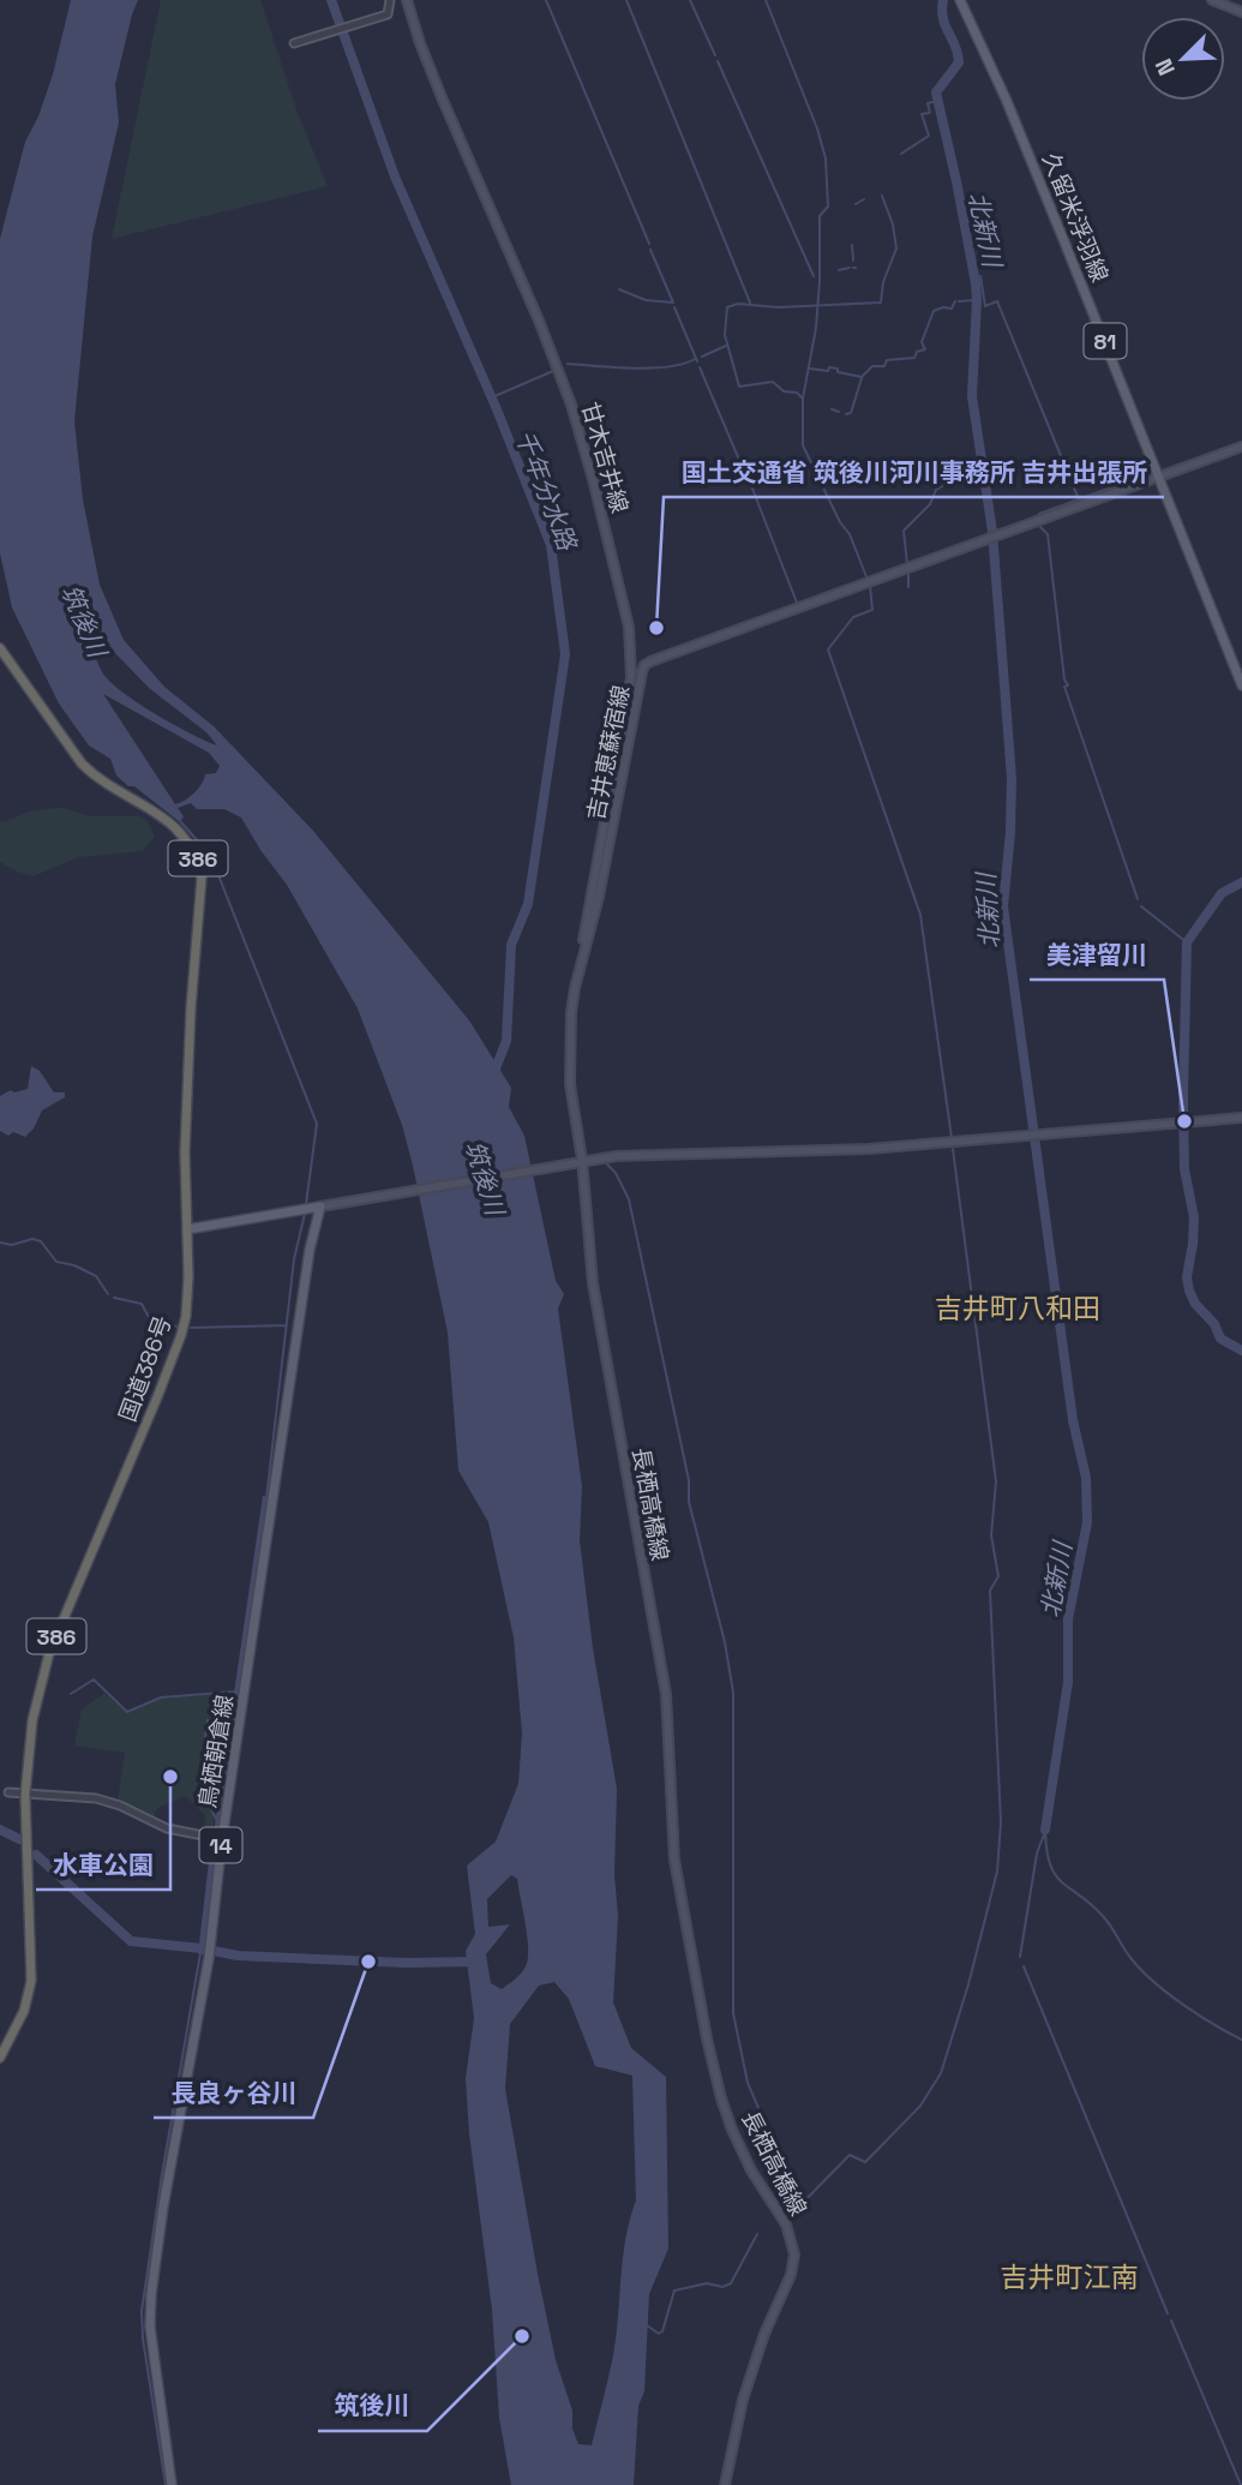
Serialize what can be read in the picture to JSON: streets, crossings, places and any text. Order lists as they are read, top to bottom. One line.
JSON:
{"streets":{"highway":["386","国道386号"],"main road":["久留米浮羽線","81","甘木吉井線","吉井恵蘇宿線","長栖高橋線","鳥栖朝倉線","14"]},"crossings":[["久留米浮羽線","吉井恵蘇宿線"],["甘木吉井線","吉井恵蘇宿線"],["吉井恵蘇宿線","長栖高橋線"]],"districts":["吉井町八和田","吉井町江南"],"water":["北新川","千年分水路","筑後川"],"places":["国土交通省 筑後川河川事務所 吉井出張所","美津留川","水車公園","長良ヶ谷川","筑後川"],"north":"bottom left"}
